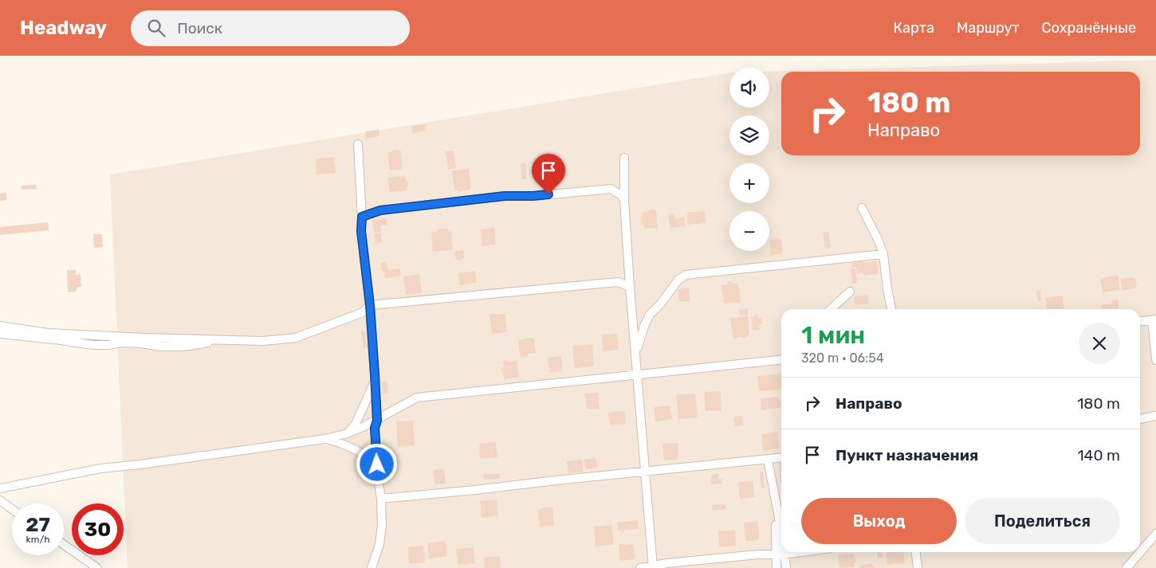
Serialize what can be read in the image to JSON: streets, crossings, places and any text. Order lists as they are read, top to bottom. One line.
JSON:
{"page":{"header":"Headway","search":"Поиск","nav":["Карта","Маршрут","Сохранённые"],"map_buttons":["+","−"],"turn":["180 m","Направо"],"heading":["1 мин","320 m · 06:54"],"list":[{"name":"Направо","value":"180 m"},{"name":"Пункт назначения","value":"140 m"}],"buttons":["Выход","Поделиться"],"speed":"27 km/h","limit":"30"}}
